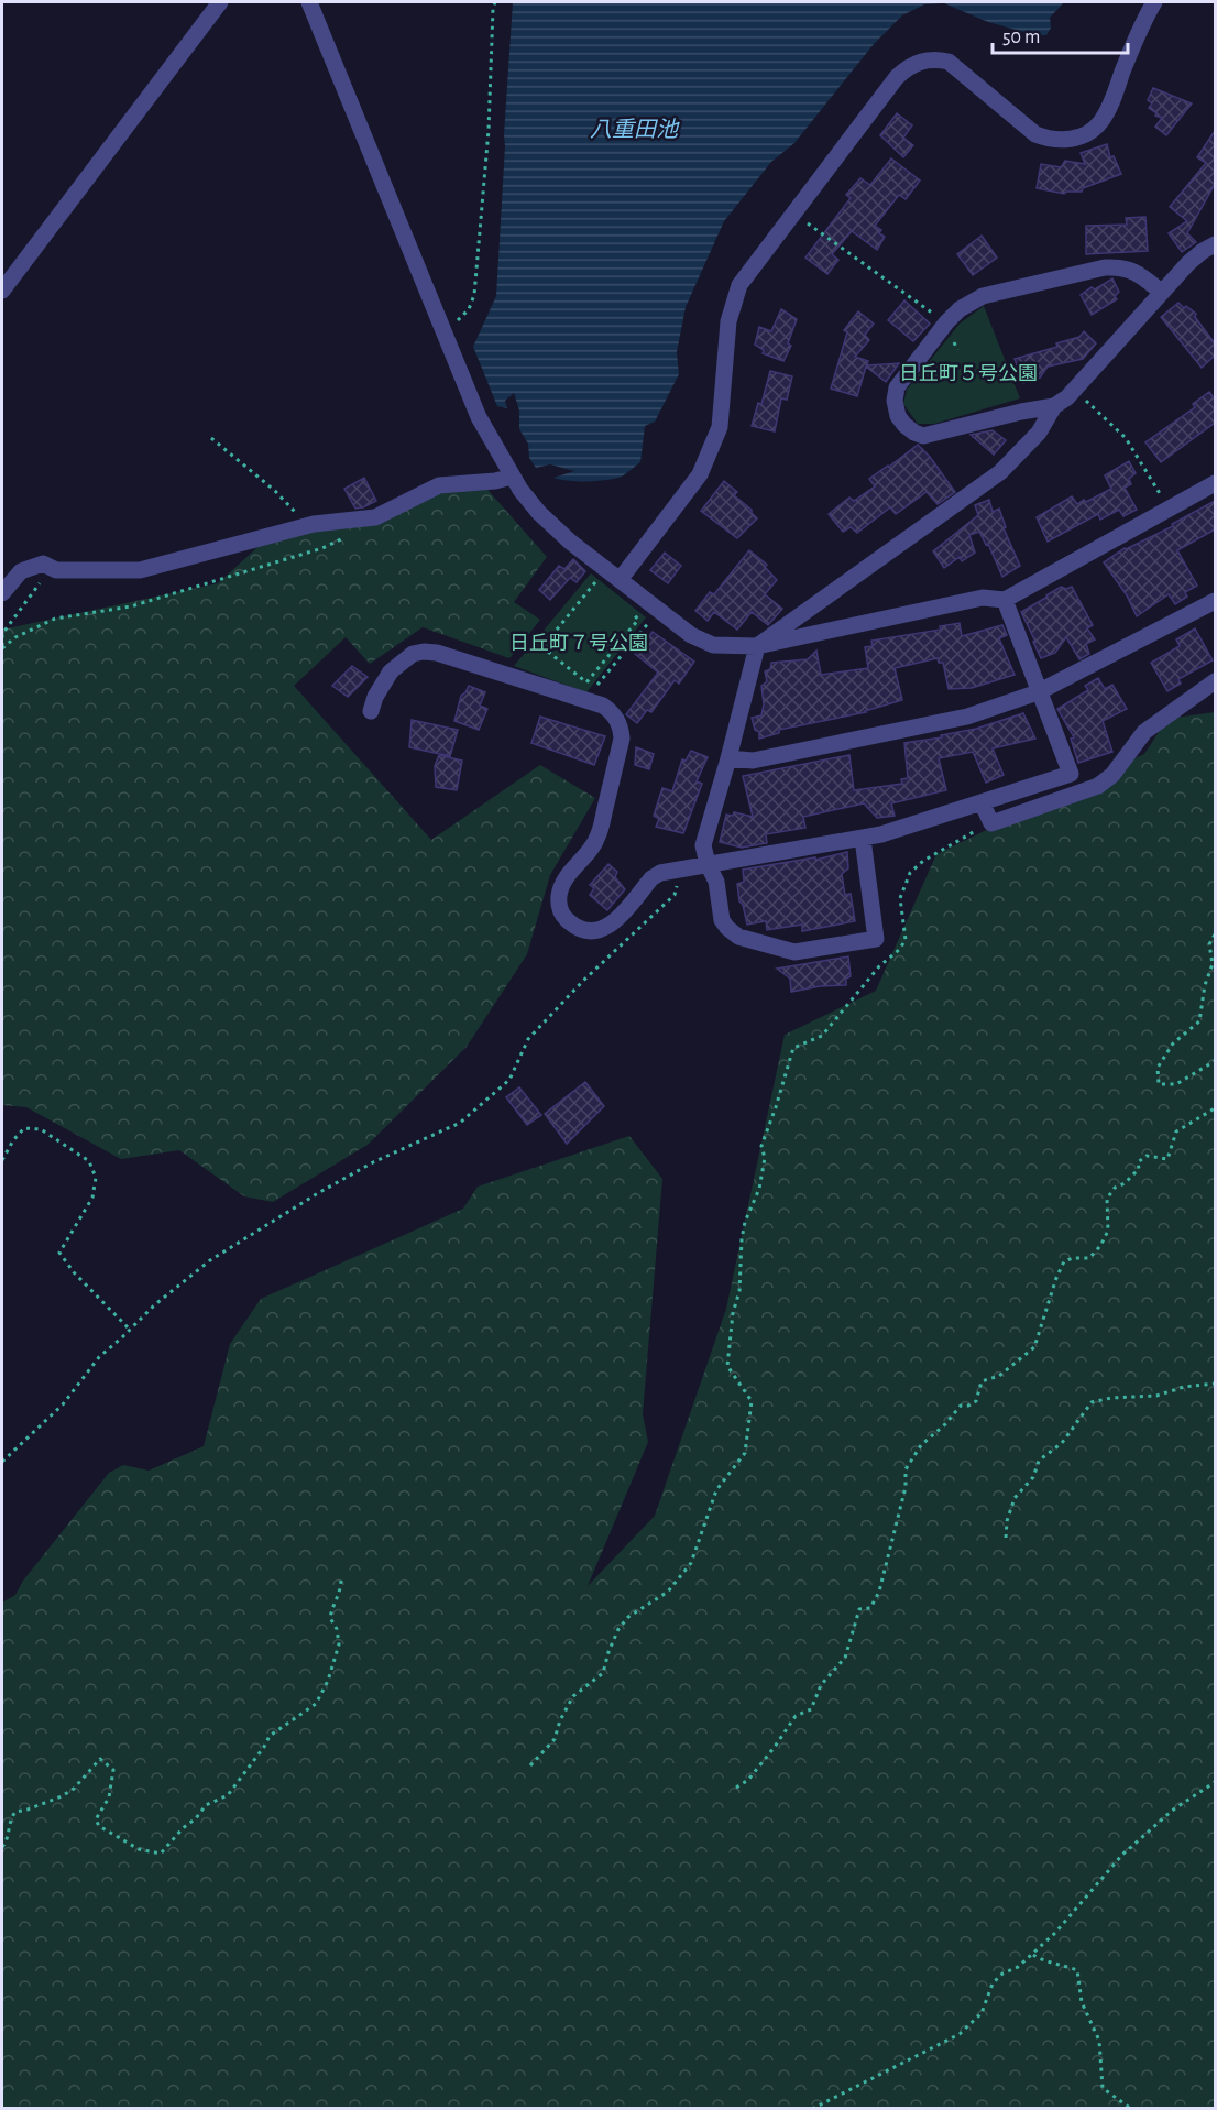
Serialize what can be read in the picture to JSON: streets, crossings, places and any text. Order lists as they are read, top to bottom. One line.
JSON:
{"water":["八重田池"],"parks":["日丘町５号公園","日丘町７号公園"],"scale_bar":"50 m"}
